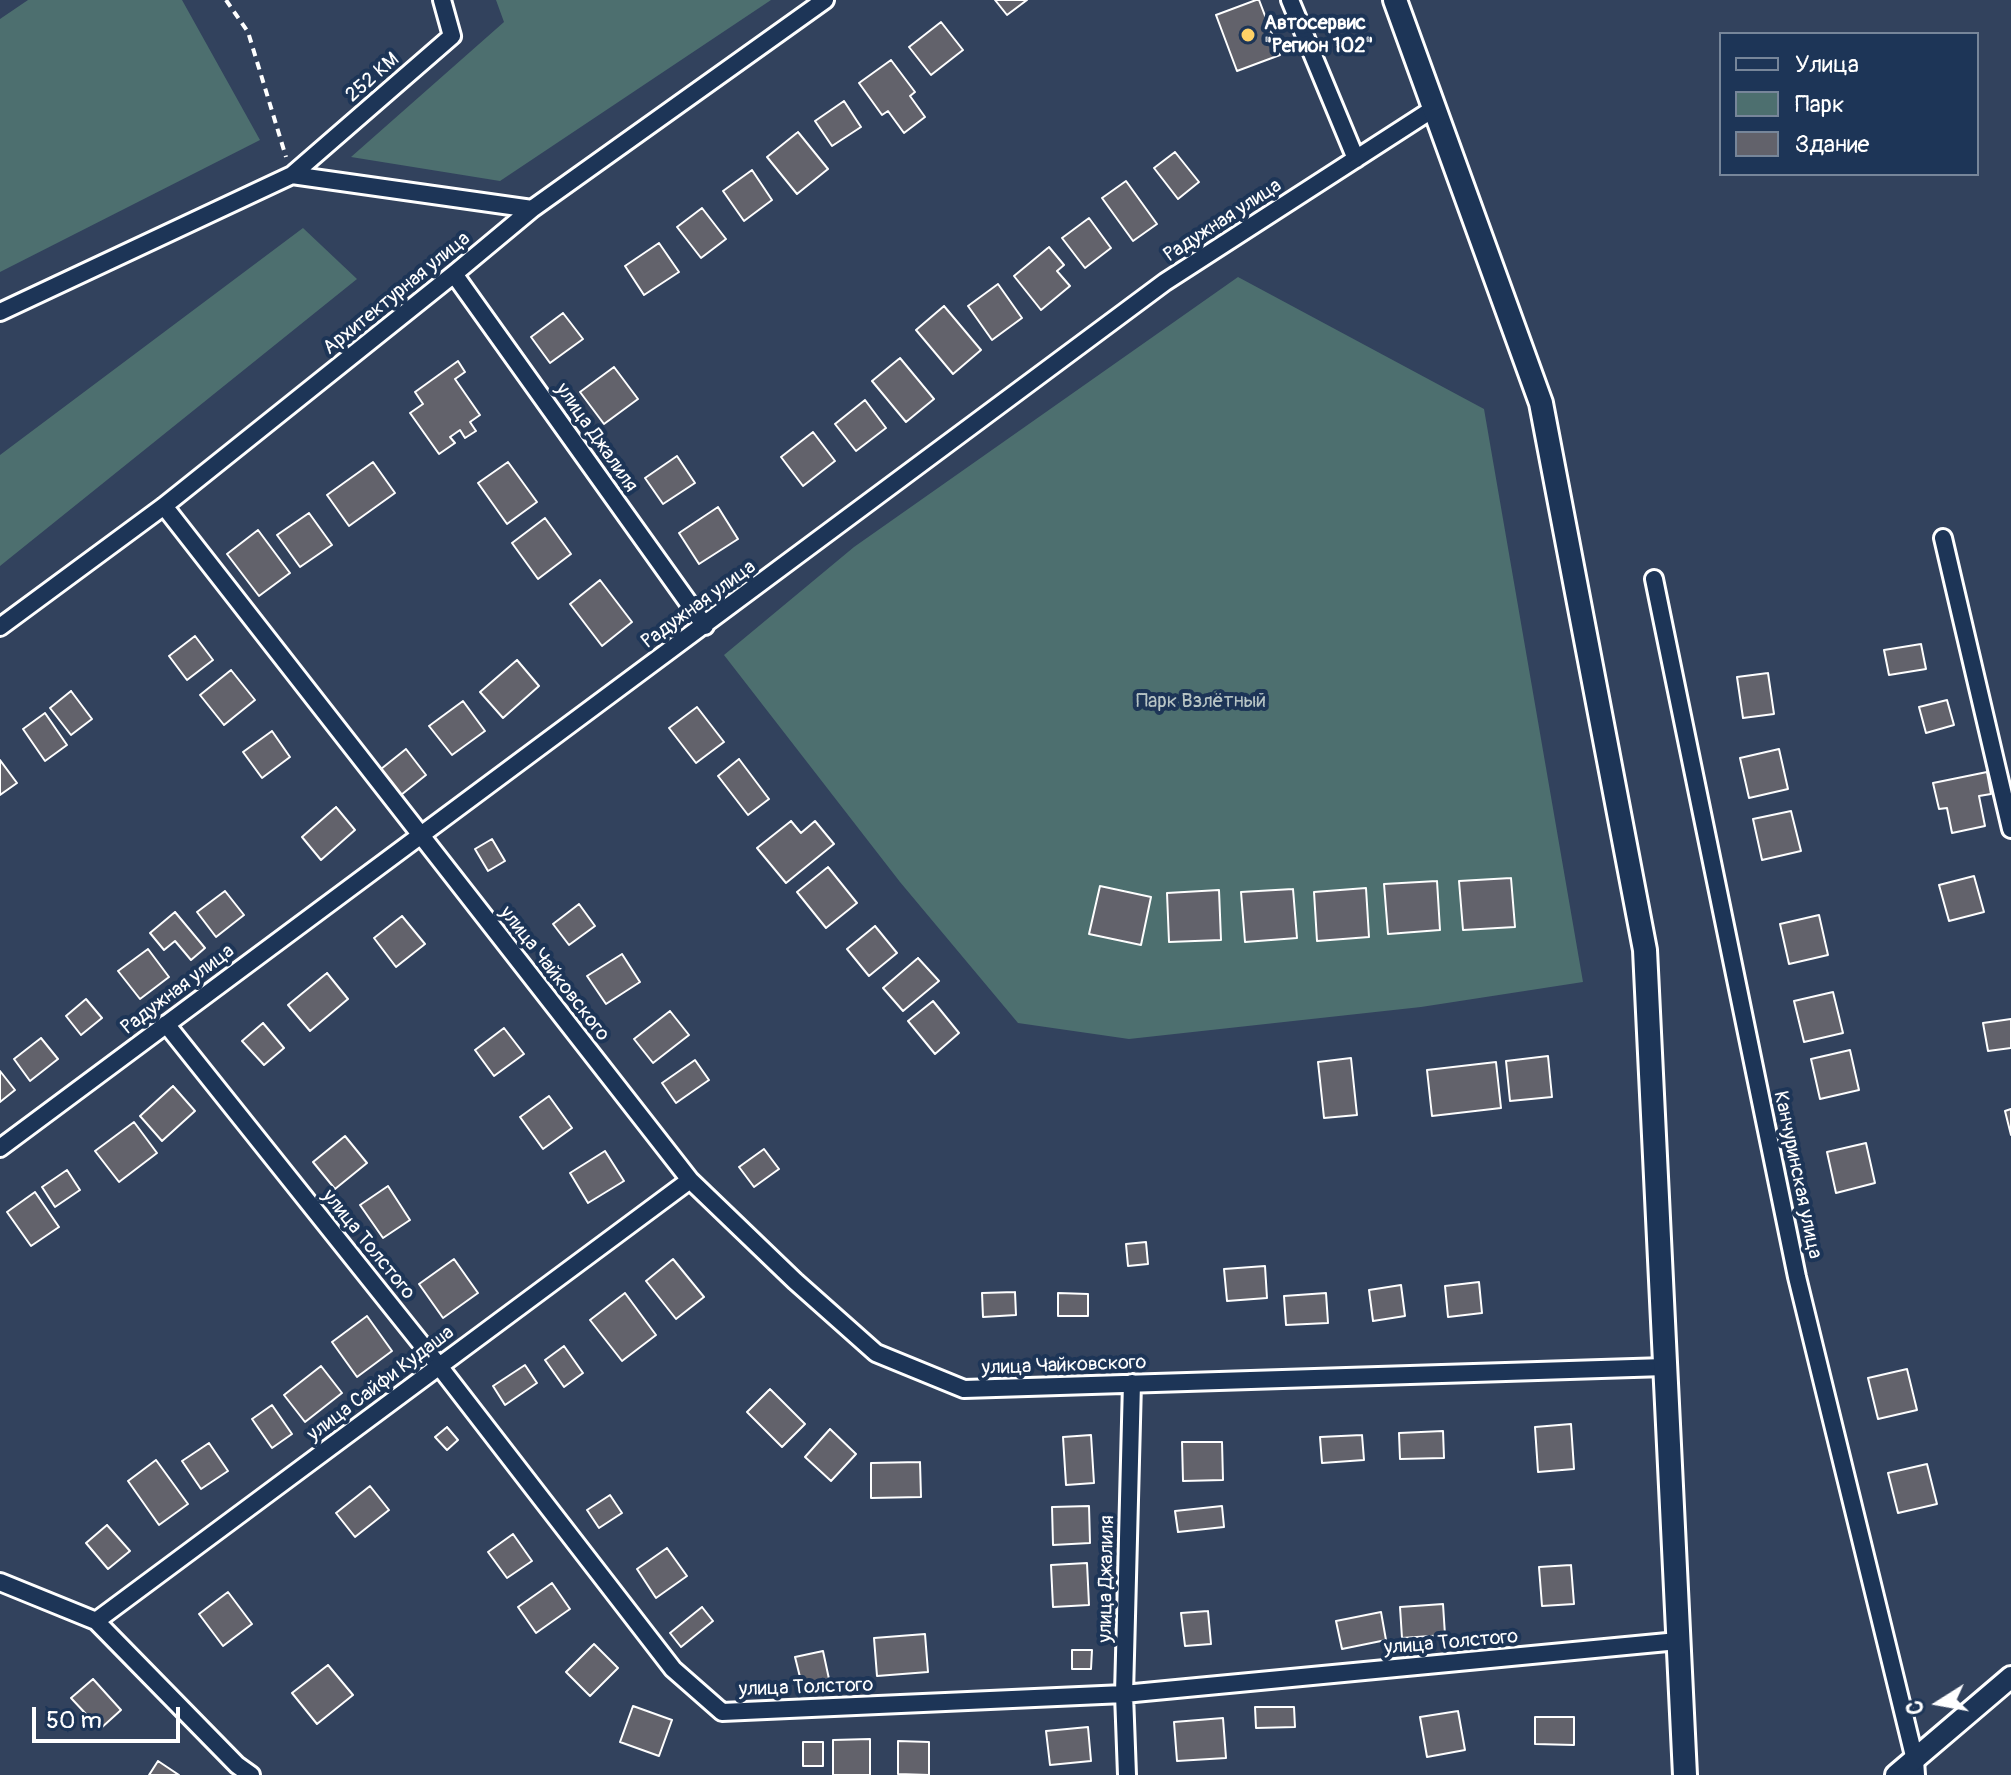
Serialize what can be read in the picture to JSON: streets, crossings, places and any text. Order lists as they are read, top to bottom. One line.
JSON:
{"streets":{"street":["252 КМ","Радужная улица","Архитектурная улица","улица Джалиля","улица Чайковского","Канчуринская улица","улица Толстого","улица Сайфи Кудаша"]},"crossings":[["Радужная улица","улица Джалиля"],["Радужная улица","улица Чайковского"],["Радужная улица","улица Толстого"],["Архитектурная улица","улица Джалиля"],["Архитектурная улица","улица Чайковского"],["улица Джалиля","улица Чайковского"],["улица Джалиля","улица Толстого"],["улица Чайковского","улица Сайфи Кудаша"],["улица Толстого","улица Сайфи Кудаша"]],"parks":["Парк Взлётный"],"places":["Автосервис \"Регион 102\""],"legend":["Улица","Парк","Здание"],"scale_bar":"50 m","north":"left"}
